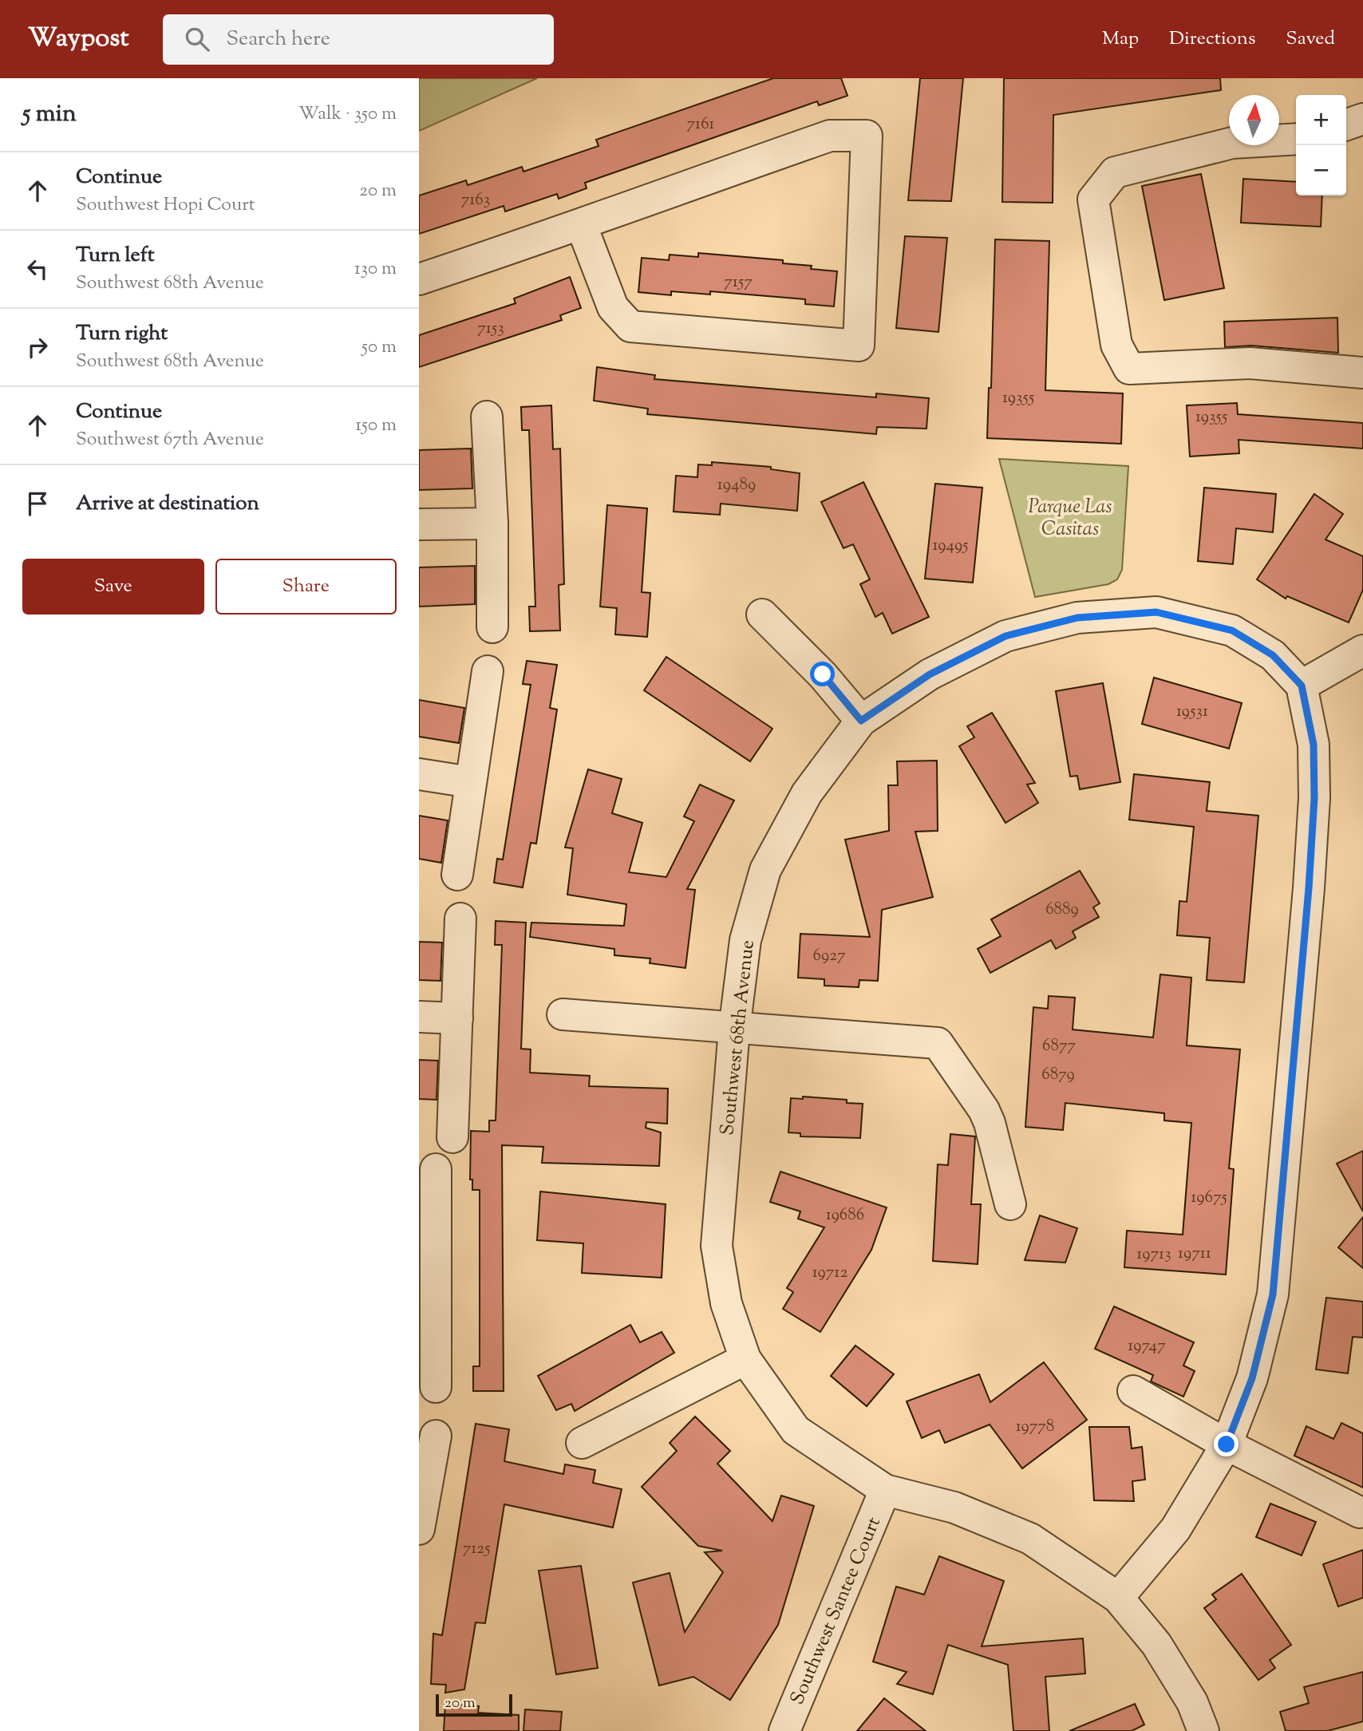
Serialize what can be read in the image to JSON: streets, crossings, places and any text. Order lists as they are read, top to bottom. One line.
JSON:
{"streets":{"street":["Southwest 68th Avenue","Southwest Santee Court"]},"crossings":[["Southwest 68th Avenue","Southwest Santee Court"]],"parks":["Parque Las Casitas"],"house_numbers":["7161","7163","7157","7153","19355","19355","19489","19495","19531","6889","6927","6877","6879","19675","19686","19711","19713","19712","19747","19778","7125"],"scale_bar":"20 m","north":"top","page":{"header":"Waypost","search":"Search here","nav":["Map","Directions","Saved"],"heading":["5 min","Walk · 350 m"],"map_buttons":["+","−"],"list":[["Continue","Southwest Hopi Court","20 m"],["Turn left","Southwest 68th Avenue","130 m"],["Turn right","Southwest 68th Avenue","50 m"],["Continue","Southwest 67th Avenue","150 m"],"Arrive at destination"],"buttons":["Save","Share"],"scale":"20 m"}}
